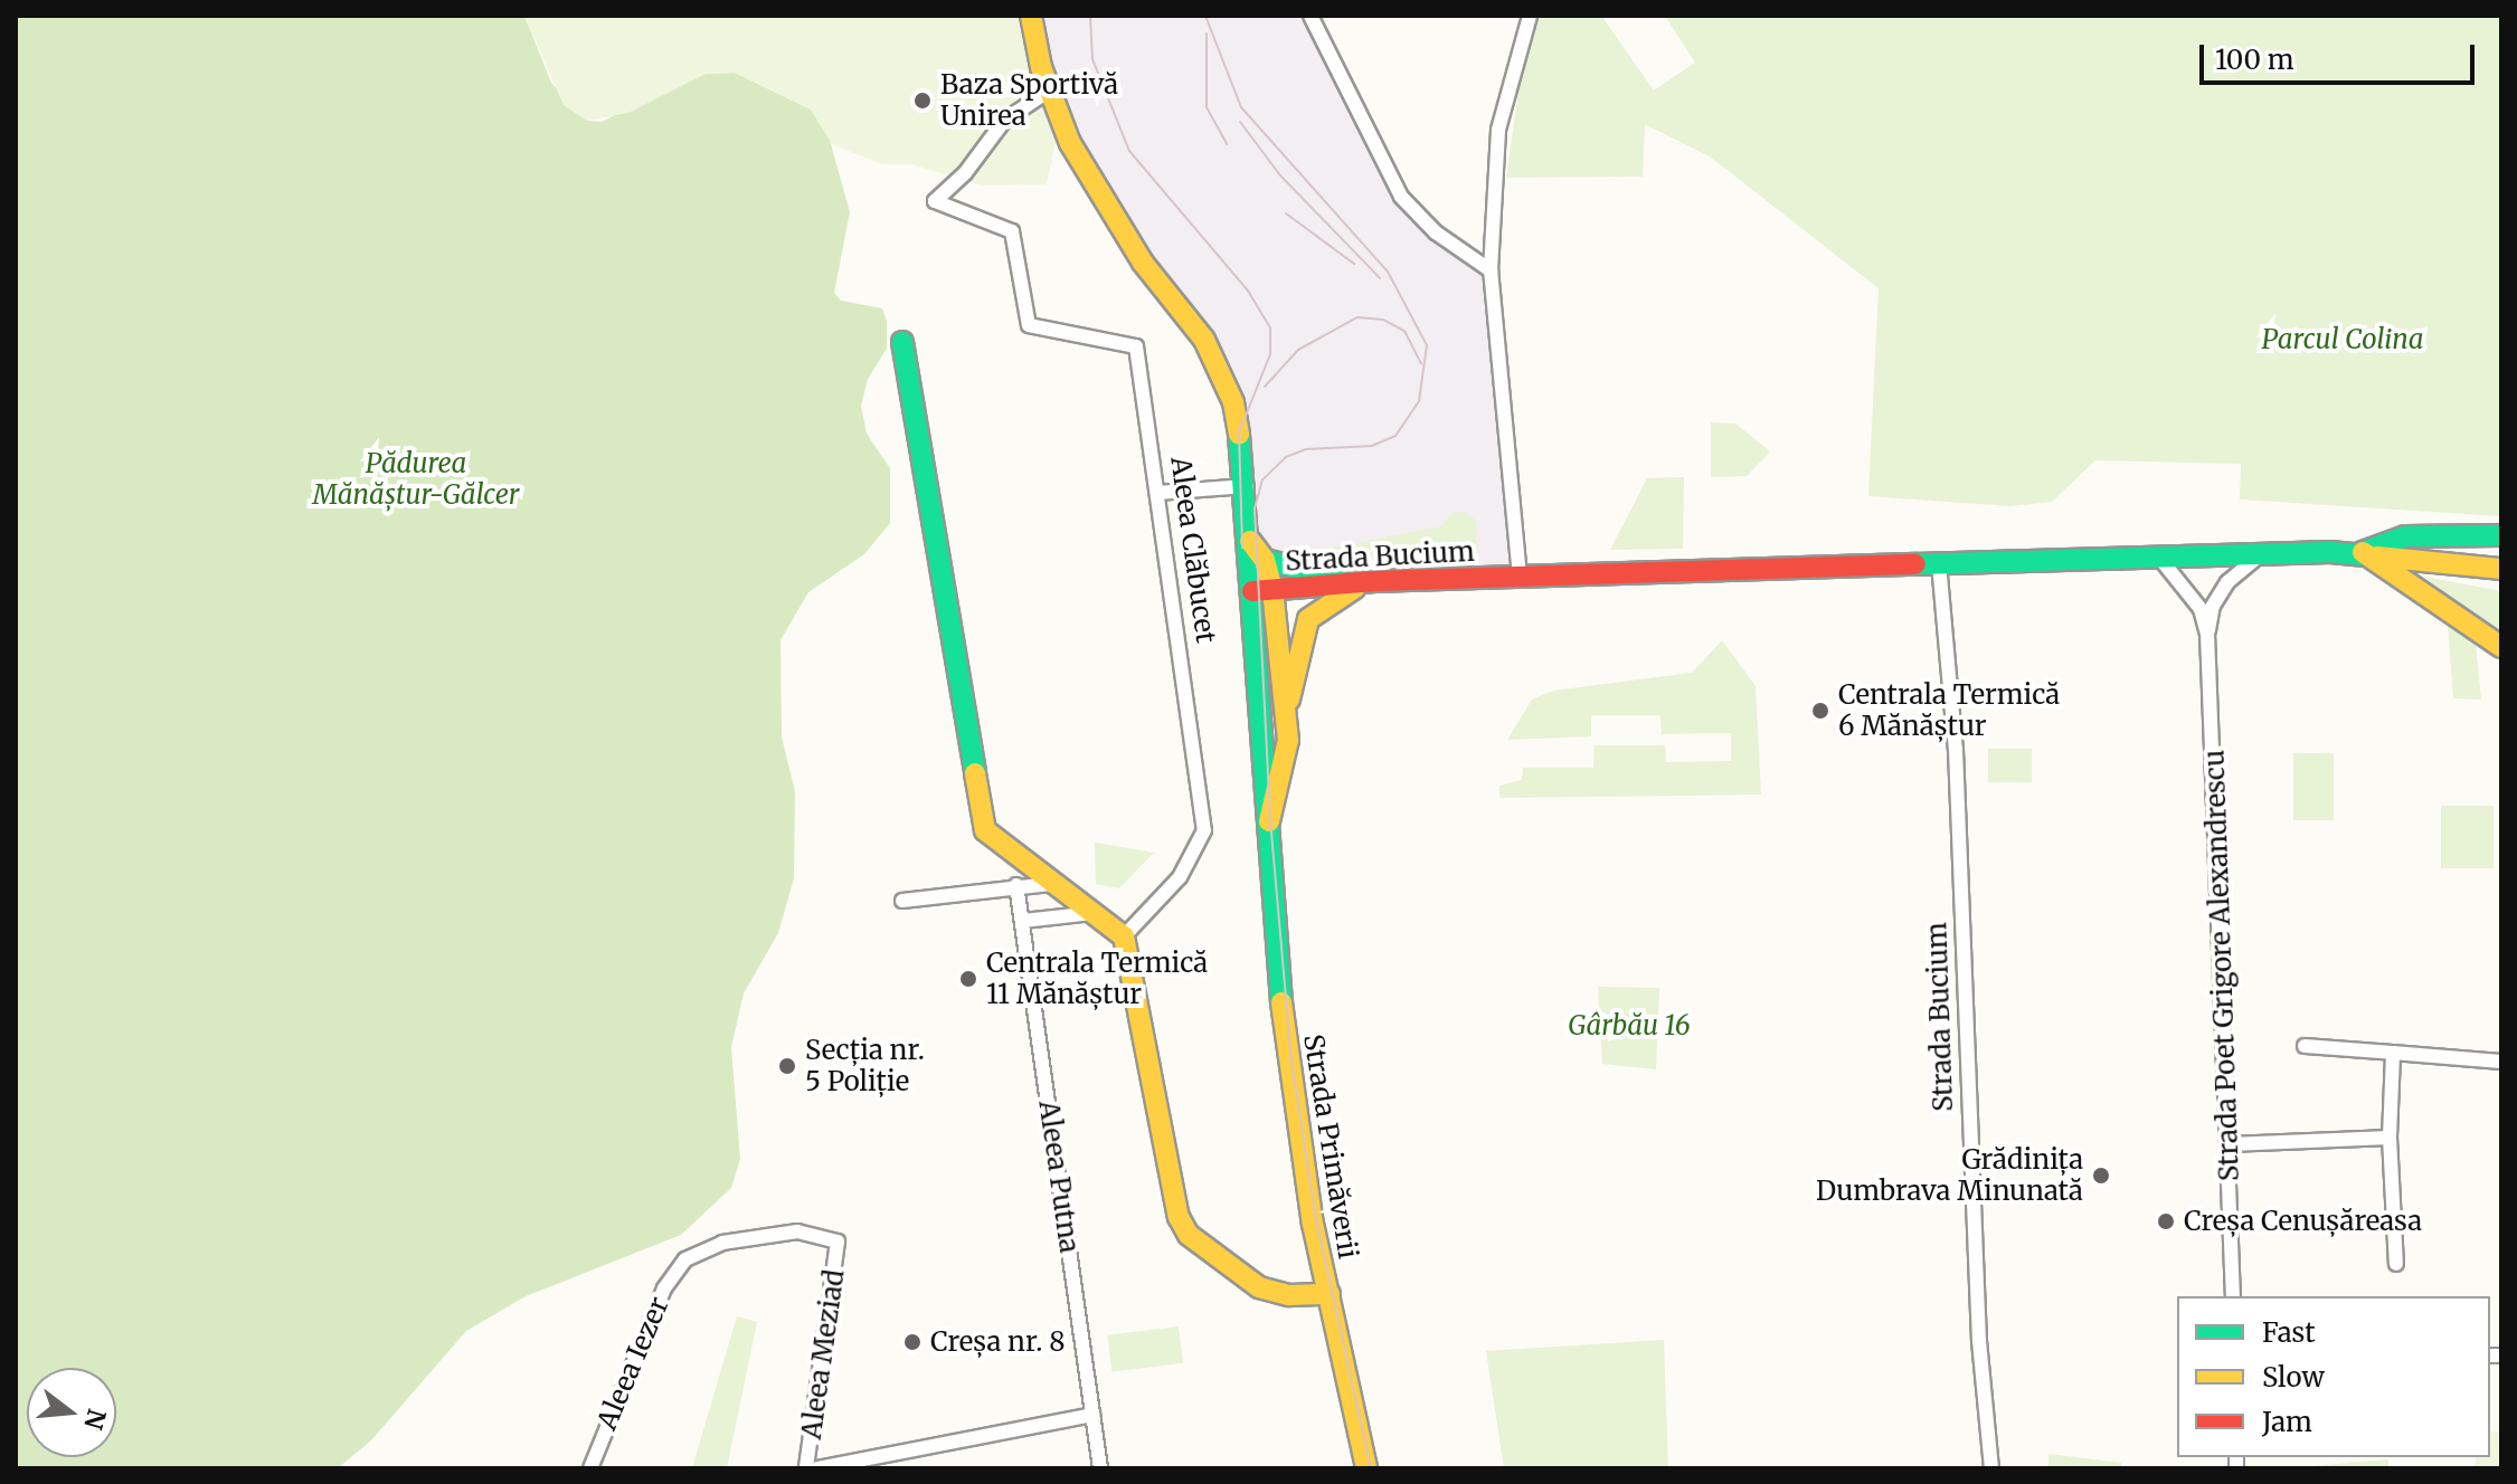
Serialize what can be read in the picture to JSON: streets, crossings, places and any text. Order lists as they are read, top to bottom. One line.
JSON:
{"streets":{"main road":["Strada Bucium","Strada Primăverii"],"street":["Aleea Clăbucet","Strada Poet Grigore Alexandrescu","Aleea Putna","Aleea Meziad","Aleea Iezer"]},"crossings":[["Strada Bucium","Strada Primăverii"],["Aleea Putna","Aleea Meziad"],["Aleea Meziad","Aleea Iezer"]],"parks":["Parcul Colina","Pădurea Mănăștur-Gălcer","Gârbău 16"],"places":["Baza Sportivă Unirea","Centrala Termică 6 Mănăștur","Centrala Termică 11 Mănăștur","Secția nr. 5 Poliție","Grădinița Dumbrava Minunată","Creșa Cenușăreasa","Creșa nr. 8"],"legend":["Fast","Slow","Jam"],"scale_bar":"100 m","north":"right"}
